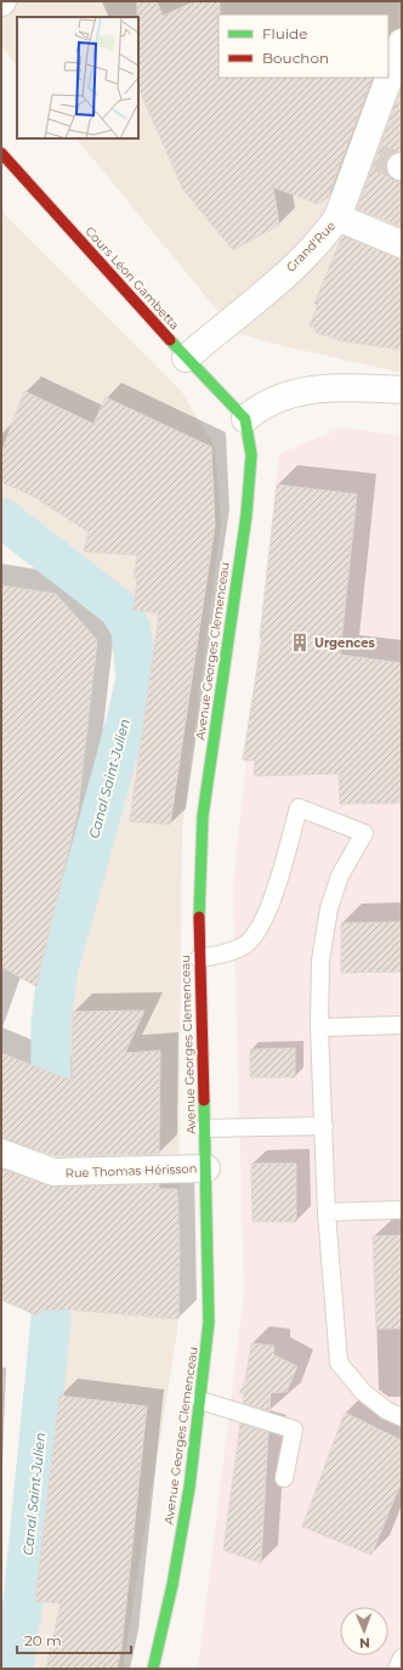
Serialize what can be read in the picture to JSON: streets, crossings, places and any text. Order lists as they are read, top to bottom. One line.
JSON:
{"streets":{"main road":["Cours Léon Gambetta","Avenue Georges Clemenceau"],"street":["Grand'Rue","Rue Thomas Hérisson"]},"crossings":[["Grand'Rue","Cours Léon Gambetta"],["Cours Léon Gambetta","Avenue Georges Clemenceau"],["Avenue Georges Clemenceau","Rue Thomas Hérisson"]],"water":["Canal Saint-Julien"],"places":{"building":["Urgences"]},"legend":["Fluide","Bouchon"],"scale_bar":"20 m","north":"bottom"}
